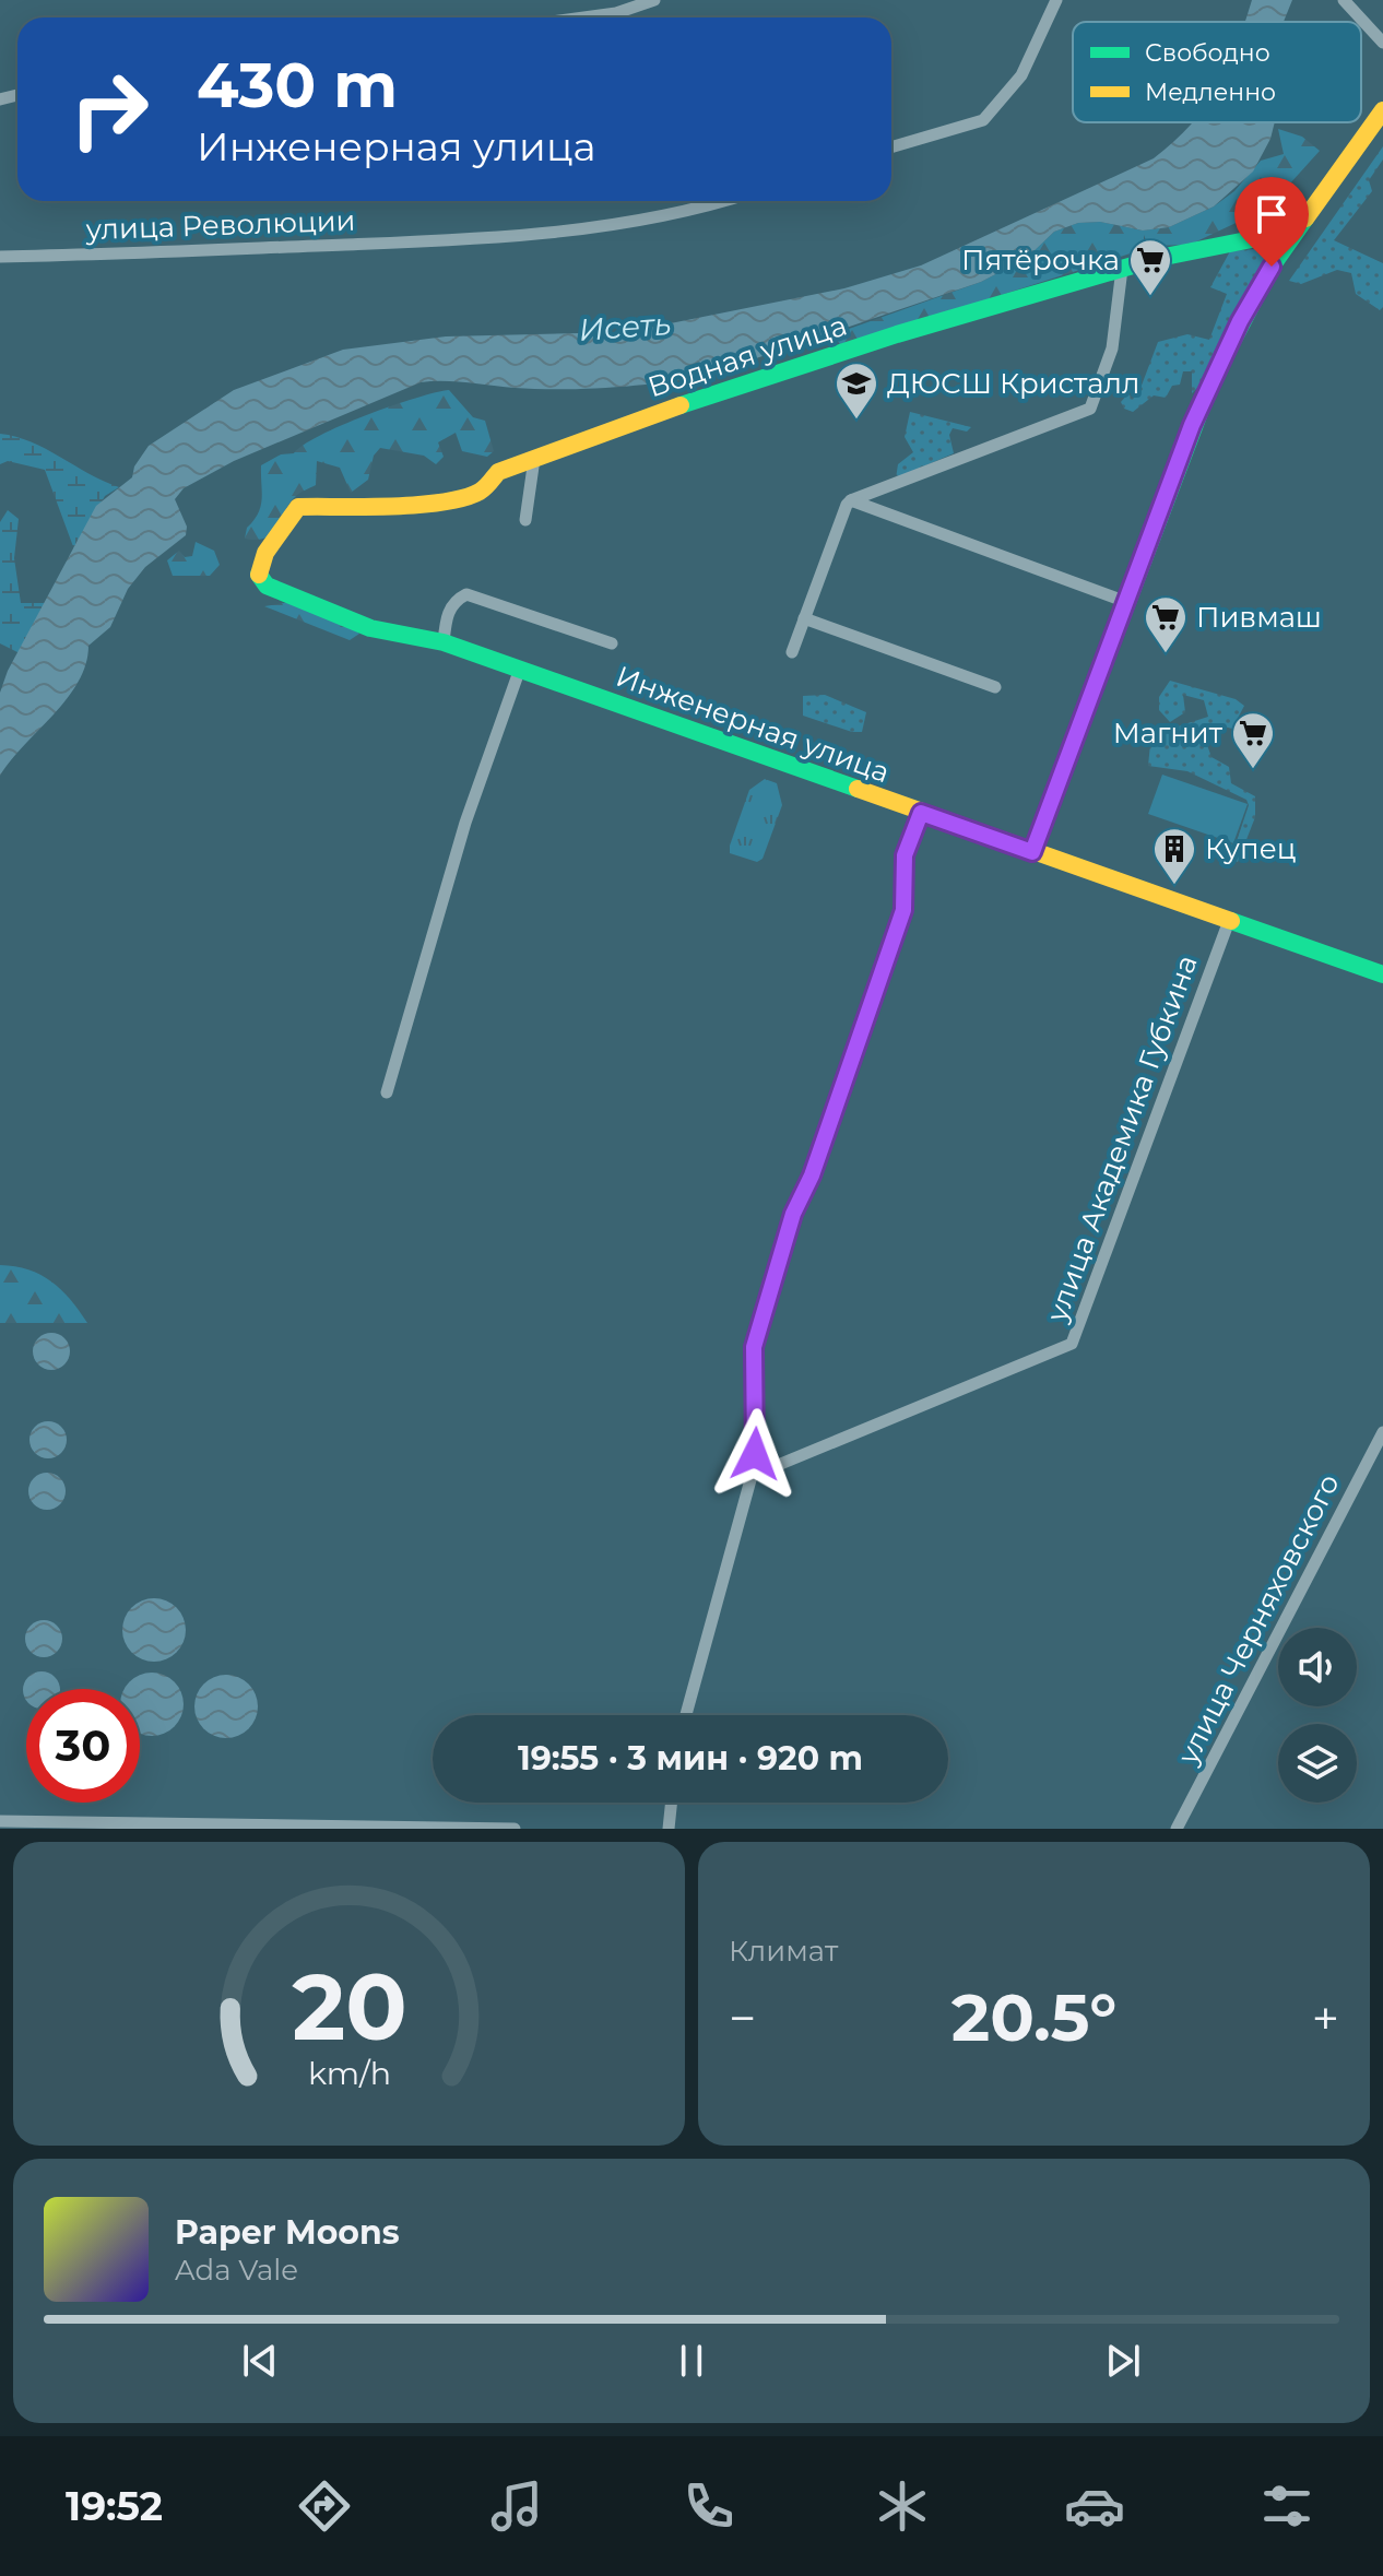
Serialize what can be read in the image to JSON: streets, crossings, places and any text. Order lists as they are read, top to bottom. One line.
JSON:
{"streets":{"street":["улица Революции","Водная улица","Инженерная улица","улица Академика Губкина","улица Черняховского"]},"crossings":[["Водная улица","Инженерная улица"],["Инженерная улица","улица Академика Губкина"]],"water":["Исеть"],"places":{"supermarket":["Пятёрочка","Пивмаш","Магнит"],"school or university":["ДЮСШ Кристалл"],"building":["Купец"]},"legend":["Свободно","Медленно"],"page":{"turn":["430 m","Инженерная улица"],"limit":"30","trip":"19:55 · 3 мин · 920 m","tile":"Климат","heat":["−","20.5°","+"],"song":["Paper Moons","Ada Vale"],"tabs":"19:52","gauge":["20","km/h"]}}
